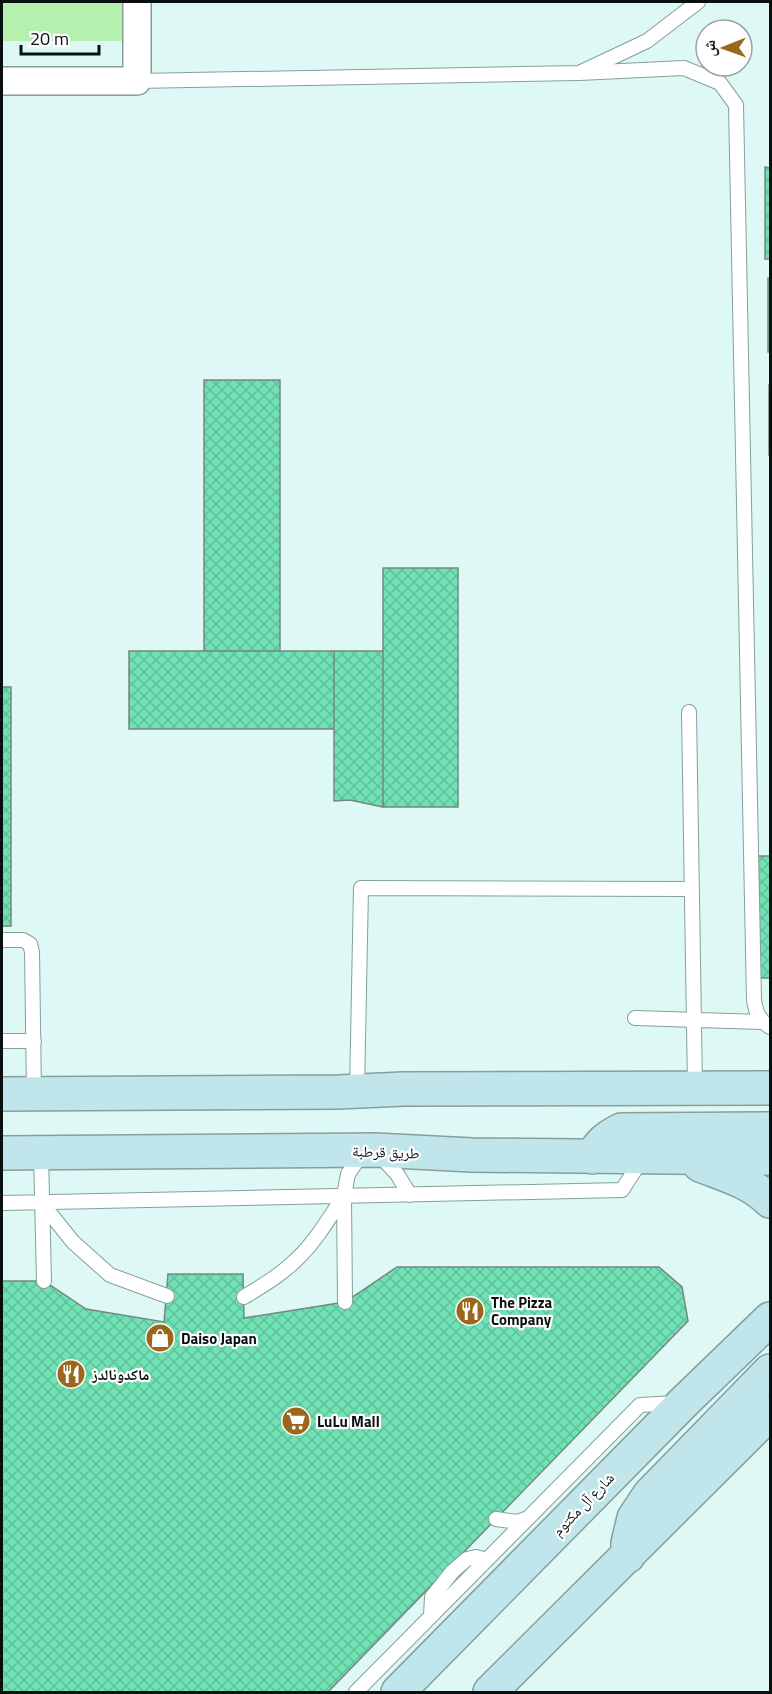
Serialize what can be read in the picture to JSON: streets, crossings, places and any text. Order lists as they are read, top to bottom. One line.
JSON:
{"streets":{"street":["طريق قرطبة","شارع آل مكتوم"]},"places":{"restaurant":["The Pizza Company","ماكدونالدز"],"shop":["Daiso Japan"],"supermarket":["LuLu Mall"]},"scale_bar":"20 m","north":"left"}
